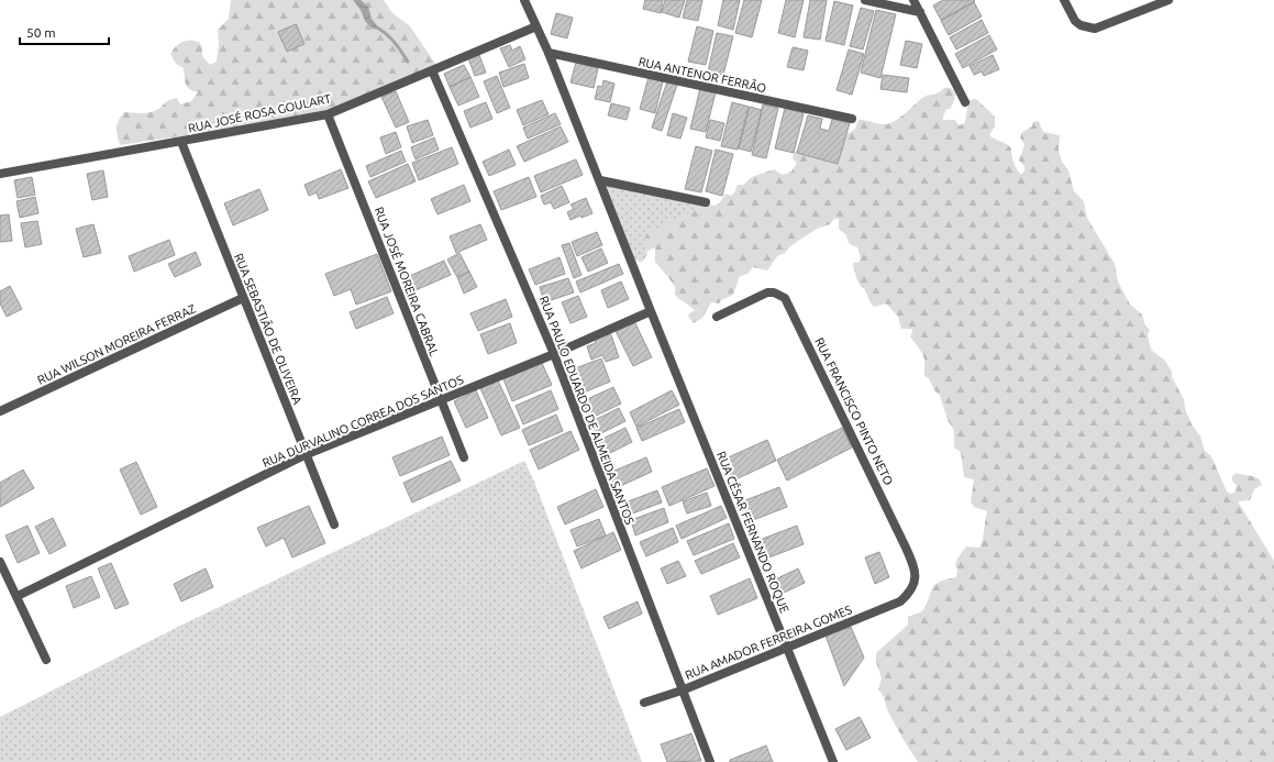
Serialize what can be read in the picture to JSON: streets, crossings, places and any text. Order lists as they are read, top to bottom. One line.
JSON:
{"streets":{"street":["RUA ANTENOR FERRÃO","RUA JOSÉ ROSA GOULART","RUA JOSÉ MOREIRA CABRAL","RUA SEBASTIÃO DE OLIVEIRA","RUA WILSON MOREIRA FERRAZ","RUA PAULO EDUARDO DE ALMEIDA SANTOS","RUA FRANCISCO PINTO NETO","RUA DURVALINO CORREA DOS SANTOS","RUA CÉSAR FERNANDO ROQUE","RUA AMADOR FERREIRA GOMES"]},"crossings":[["RUA ANTENOR FERRÃO","RUA CÉSAR FERNANDO ROQUE"],["RUA JOSÉ ROSA GOULART","RUA JOSÉ MOREIRA CABRAL"],["RUA JOSÉ ROSA GOULART","RUA SEBASTIÃO DE OLIVEIRA"],["RUA JOSÉ ROSA GOULART","RUA PAULO EDUARDO DE ALMEIDA SANTOS"],["RUA JOSÉ ROSA GOULART","RUA CÉSAR FERNANDO ROQUE"],["RUA JOSÉ MOREIRA CABRAL","RUA DURVALINO CORREA DOS SANTOS"],["RUA SEBASTIÃO DE OLIVEIRA","RUA WILSON MOREIRA FERRAZ"],["RUA SEBASTIÃO DE OLIVEIRA","RUA DURVALINO CORREA DOS SANTOS"],["RUA PAULO EDUARDO DE ALMEIDA SANTOS","RUA DURVALINO CORREA DOS SANTOS"],["RUA PAULO EDUARDO DE ALMEIDA SANTOS","RUA AMADOR FERREIRA GOMES"],["RUA FRANCISCO PINTO NETO","RUA AMADOR FERREIRA GOMES"],["RUA DURVALINO CORREA DOS SANTOS","RUA CÉSAR FERNANDO ROQUE"],["RUA CÉSAR FERNANDO ROQUE","RUA AMADOR FERREIRA GOMES"]],"scale_bar":"50 m"}
